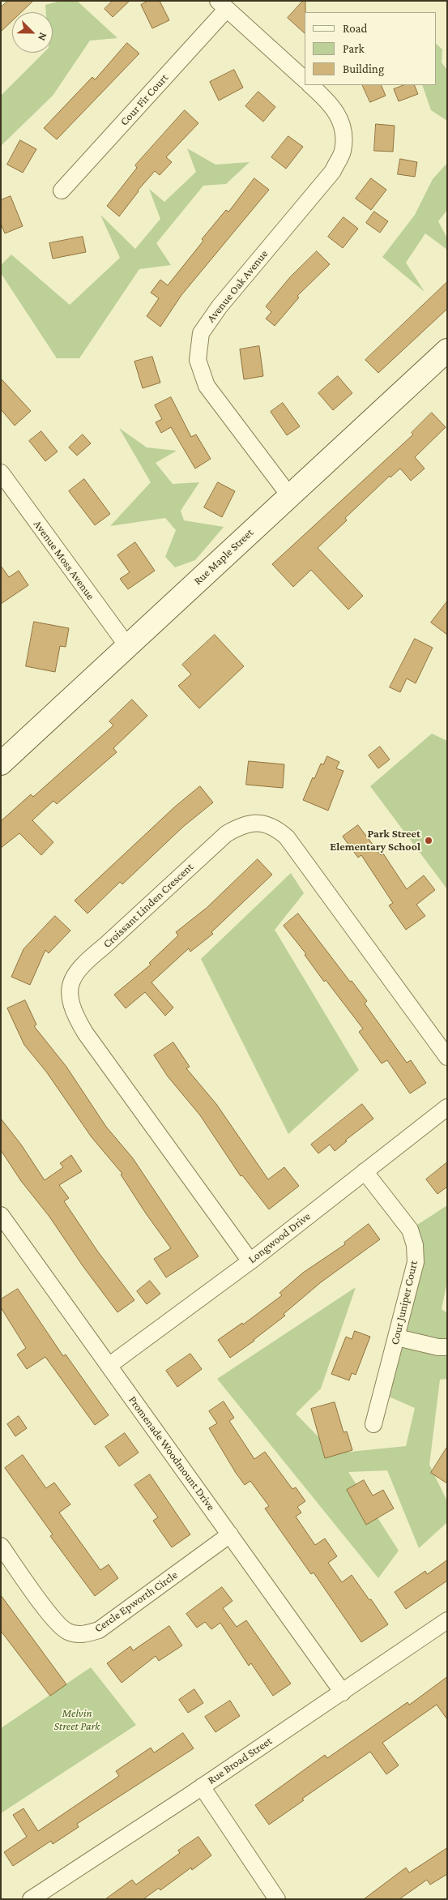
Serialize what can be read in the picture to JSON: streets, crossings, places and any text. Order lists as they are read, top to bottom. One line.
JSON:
{"streets":{"street":["Cour Fir Court","Avenue Oak Avenue","Rue Maple Street","Avenue Moss Avenue","Croissant Linden Crescent","Longwood Drive","Cour Juniper Court","Promenade Woodmount Drive","Cercle Epworth Circle","Rue Broad Street"]},"crossings":[["Avenue Oak Avenue","Rue Maple Street"],["Rue Maple Street","Avenue Moss Avenue"],["Croissant Linden Crescent","Longwood Drive"],["Longwood Drive","Cour Juniper Court"],["Longwood Drive","Promenade Woodmount Drive"],["Promenade Woodmount Drive","Cercle Epworth Circle"],["Promenade Woodmount Drive","Rue Broad Street"]],"parks":["Melvin Street Park"],"places":["Park Street Elementary School"],"legend":["Road","Park","Building"],"north":"bottom right"}
